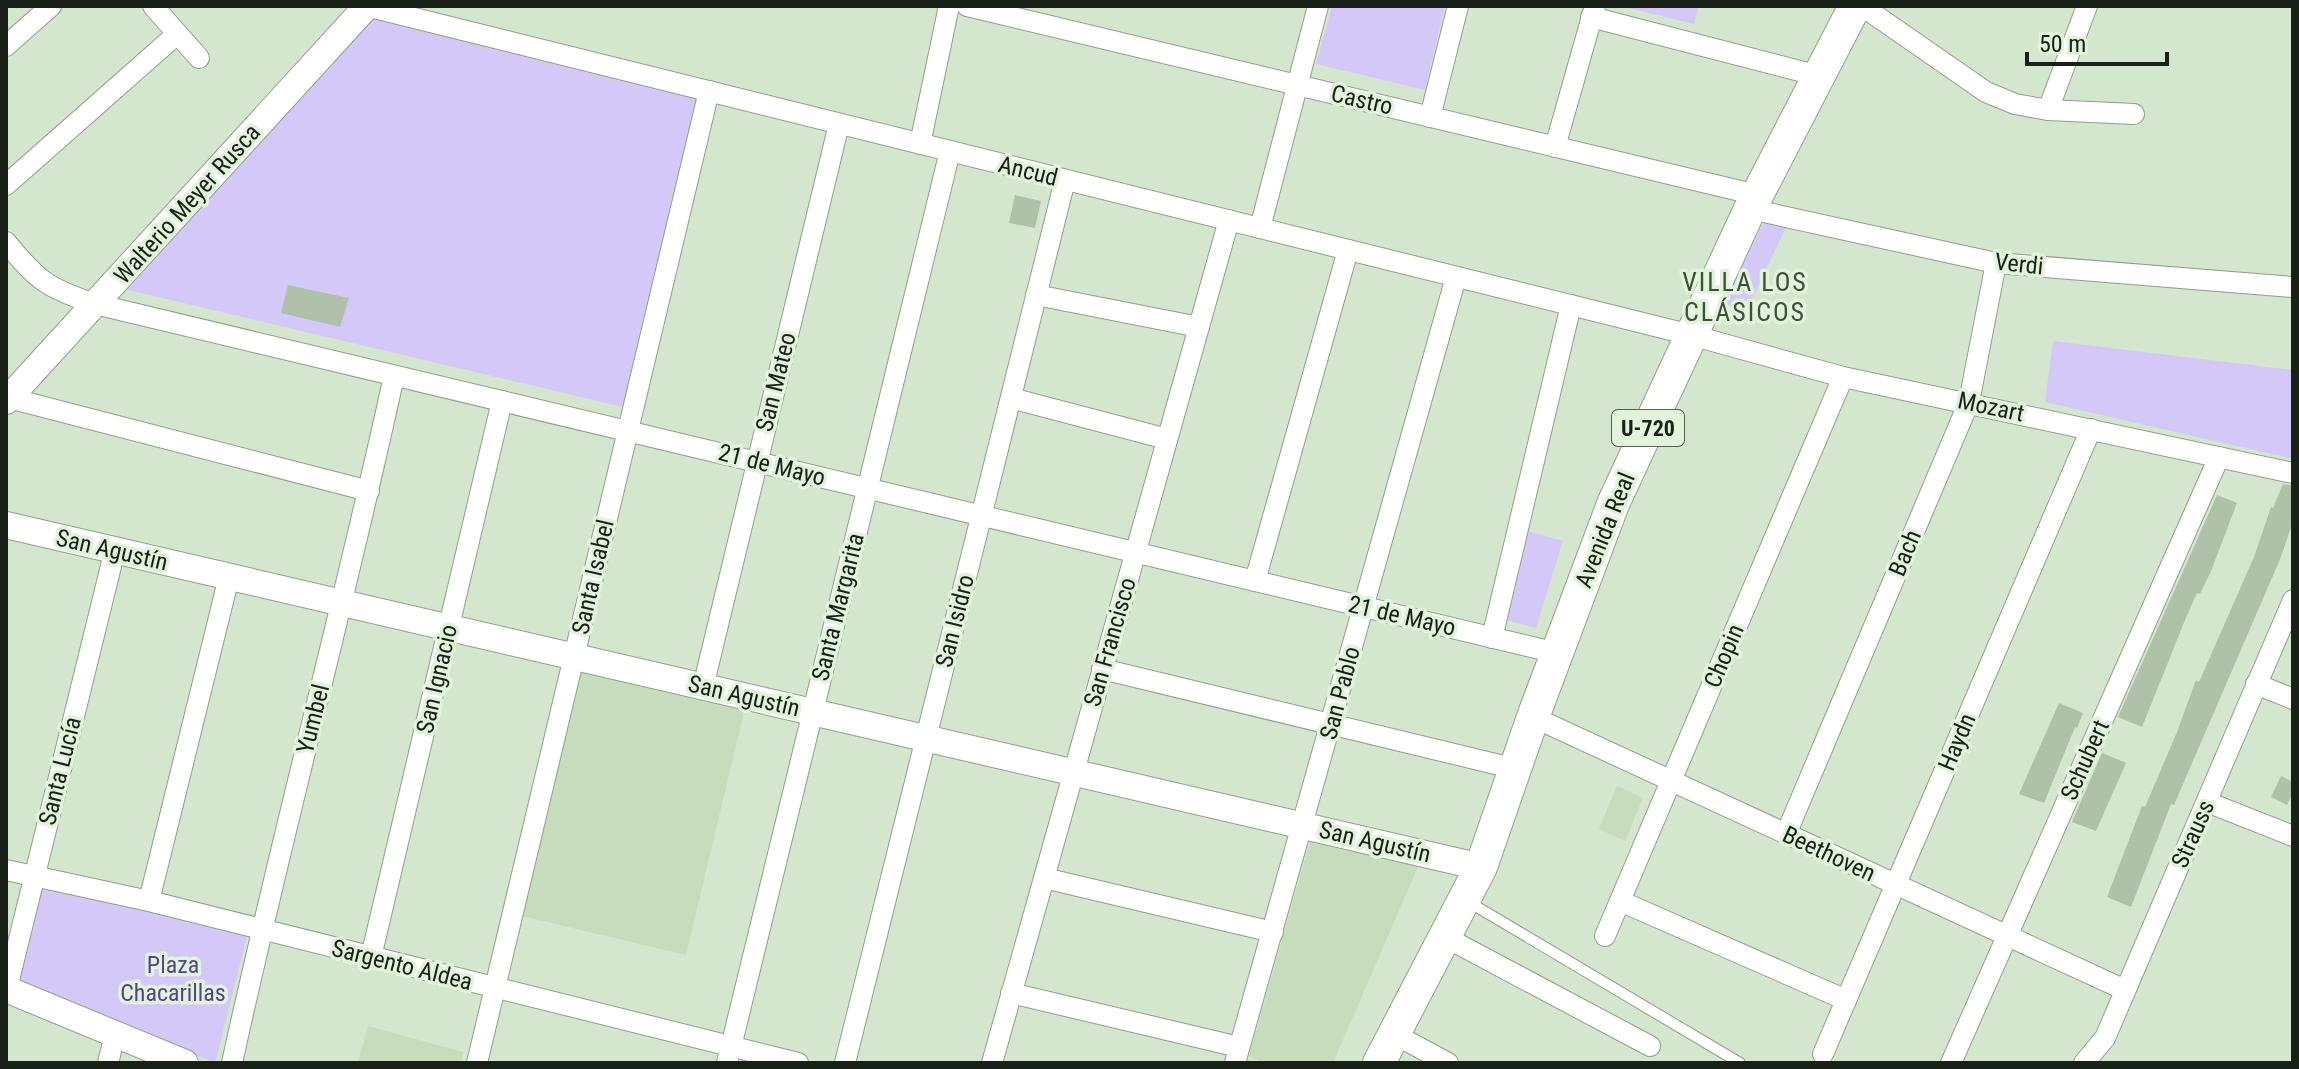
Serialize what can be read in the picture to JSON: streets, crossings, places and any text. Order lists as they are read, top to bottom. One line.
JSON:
{"streets":{"main road":["U-720","Avenida Real"],"street":["Castro","Ancud","Walterio Meyer Rusca","Verdi","San Mateo","Mozart","21 de Mayo","San Agustín","Bach","Santa Isabel","Santa Margarita","San Isidro","San Francisco","Chopin","San Ignacio","San Pablo","Yumbel","Haydn","Schubert","Santa Lucía","Strauss","Beethoven","Sargento Aldea"]},"crossings":[["Castro","Verdi"],["Castro","Avenida Real"],["Ancud","Walterio Meyer Rusca"],["Ancud","San Mateo"],["Ancud","Mozart"],["Ancud","Avenida Real"],["Ancud","Santa Isabel"],["Ancud","Santa Margarita"],["Ancud","San Isidro"],["Ancud","San Francisco"],["Ancud","San Pablo"],["Walterio Meyer Rusca","21 de Mayo"],["Verdi","Avenida Real"],["Verdi","Bach"],["San Mateo","21 de Mayo"],["San Mateo","San Agustín"],["Mozart","Avenida Real"],["Mozart","Bach"],["Mozart","Chopin"],["Mozart","Haydn"],["Mozart","Schubert"],["21 de Mayo","Avenida Real"],["21 de Mayo","Santa Isabel"],["21 de Mayo","Santa Margarita"],["21 de Mayo","San Isidro"],["21 de Mayo","San Francisco"],["21 de Mayo","San Ignacio"],["21 de Mayo","San Pablo"],["21 de Mayo","Yumbel"],["Avenida Real","San Agustín"],["Avenida Real","Beethoven"],["San Agustín","Santa Isabel"],["San Agustín","Santa Margarita"],["San Agustín","San Isidro"],["San Agustín","San Francisco"],["San Agustín","San Ignacio"],["San Agustín","San Pablo"],["San Agustín","Yumbel"],["San Agustín","Santa Lucía"],["Bach","Beethoven"],["Santa Isabel","Sargento Aldea"],["Santa Margarita","Sargento Aldea"],["Chopin","Beethoven"],["San Ignacio","Sargento Aldea"],["Yumbel","Sargento Aldea"],["Haydn","Beethoven"],["Schubert","Beethoven"],["Santa Lucía","Sargento Aldea"],["Strauss","Beethoven"]],"districts":["VILLA LOS CLÁSICOS"],"parks":["Plaza Chacarillas"],"scale_bar":"50 m"}
